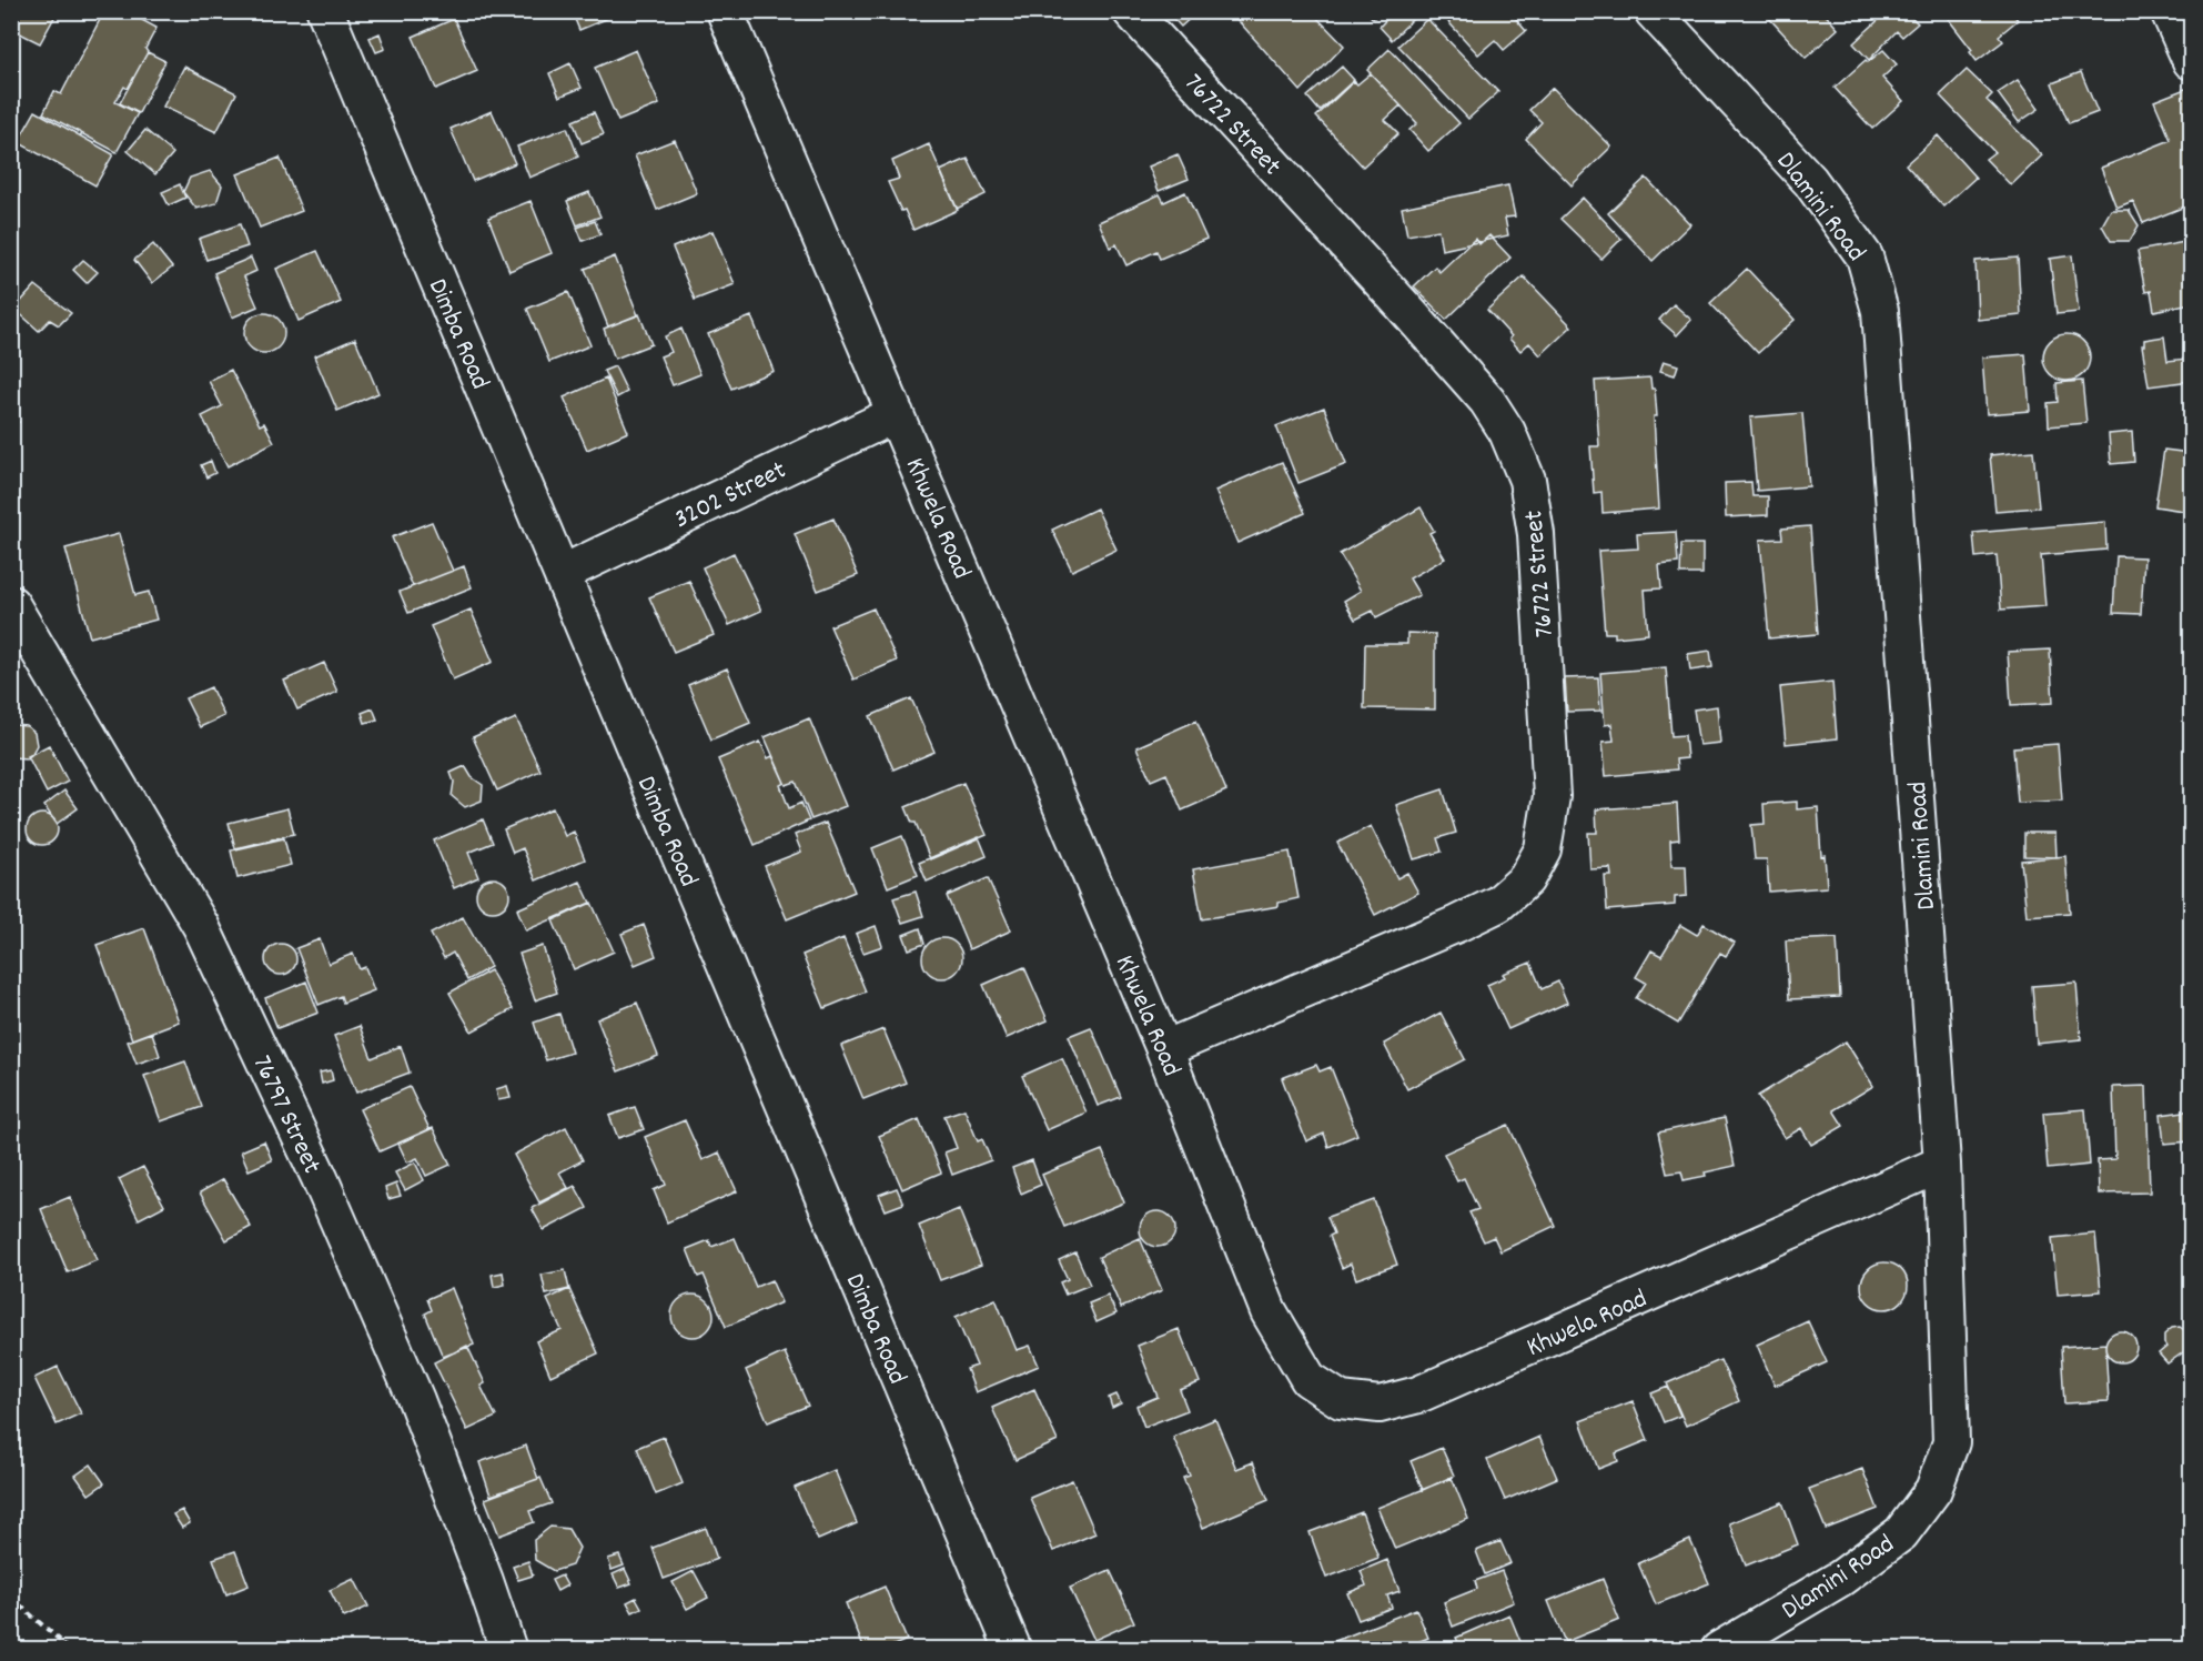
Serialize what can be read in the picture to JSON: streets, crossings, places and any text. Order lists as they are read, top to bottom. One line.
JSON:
{"streets":{"street":["76722 Street","Dlamini Road","Dimba Road","3202 Street","Khwela Road","76797 Street"]},"crossings":[["76722 Street","Khwela Road"],["Dlamini Road","Khwela Road"],["Dimba Road","3202 Street"],["3202 Street","Khwela Road"]]}
